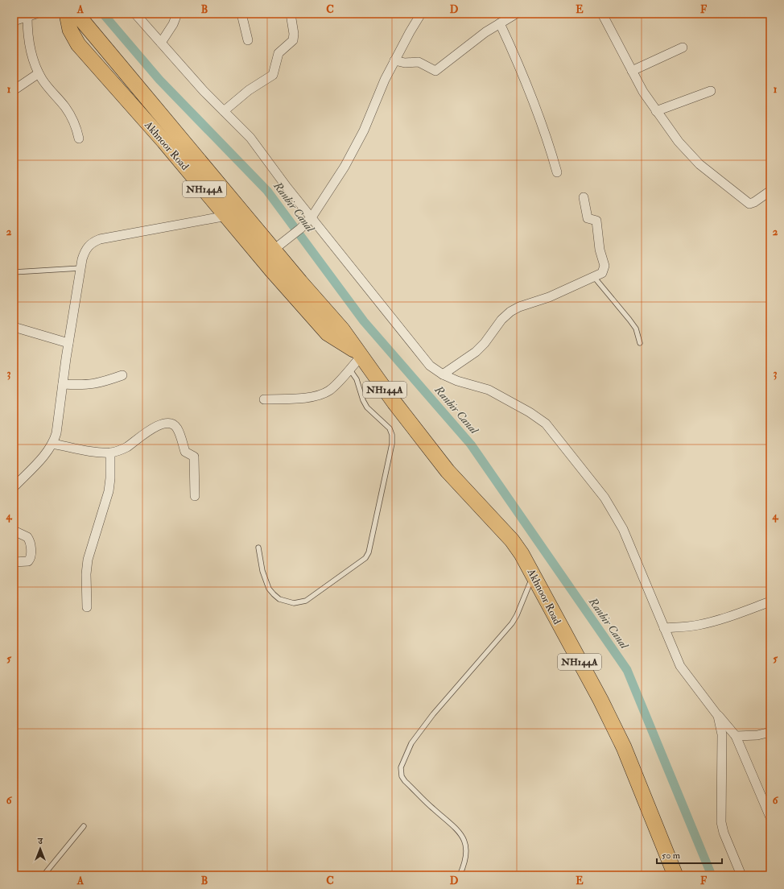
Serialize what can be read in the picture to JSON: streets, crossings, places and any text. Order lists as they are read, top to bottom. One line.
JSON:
{"streets":{"highway":["Akhnoor Road","NH144A"]},"water":["Ranbir Canal"],"scale_bar":"50 m","north":"top","grid":{"columns":["A","B","C","D","E","F"],"rows":["1","2","3","4","5","6"]}}
